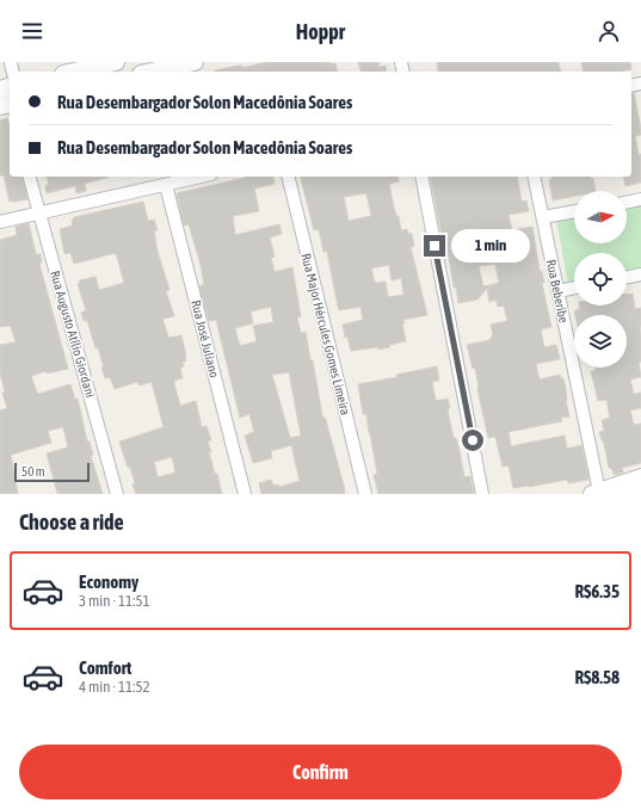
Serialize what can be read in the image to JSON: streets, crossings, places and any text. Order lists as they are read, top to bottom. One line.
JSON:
{"streets":{"street":["Rua Beberibe","Rua Augusto Atílio Giordani","Rua Major Hércules Gomes Limeira","Rua José Juliano"]},"scale_bar":"50 m","north":"right","page":{"header":"Hoppr","banner":["Rua Desembargador Solon Macedônia Soares","Rua Desembargador Solon Macedônia Soares"],"bubble":"1 min","scale":"50 m","heading":"Choose a ride","list":[{"name":"Economy","note":"3 min · 11:51","value":"R$6.35"},{"name":"Comfort","note":"4 min · 11:52","value":"R$8.58"}],"buttons":"Confirm"}}
